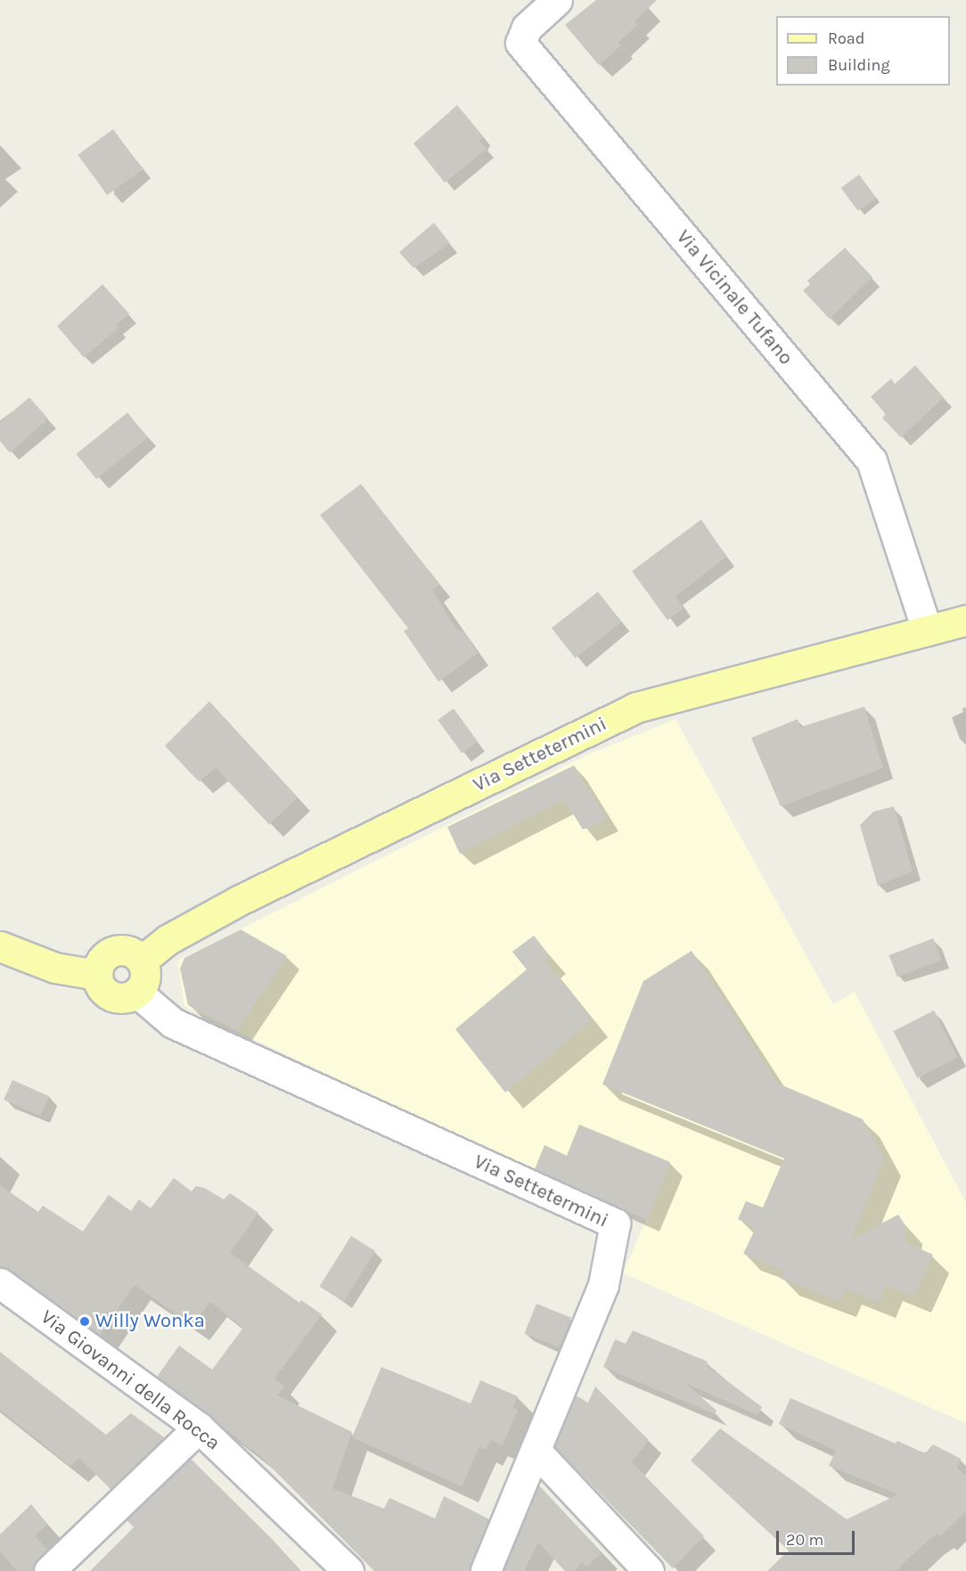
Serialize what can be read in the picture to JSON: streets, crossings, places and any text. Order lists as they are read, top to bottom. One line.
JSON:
{"streets":{"main road":["Via Settetermini"],"street":["Via Vicinale Tufano","Via Giovanni della Rocca"]},"crossings":[["Via Vicinale Tufano","Via Settetermini"]],"places":["Willy Wonka"],"legend":["Road","Building"],"scale_bar":"20 m"}
